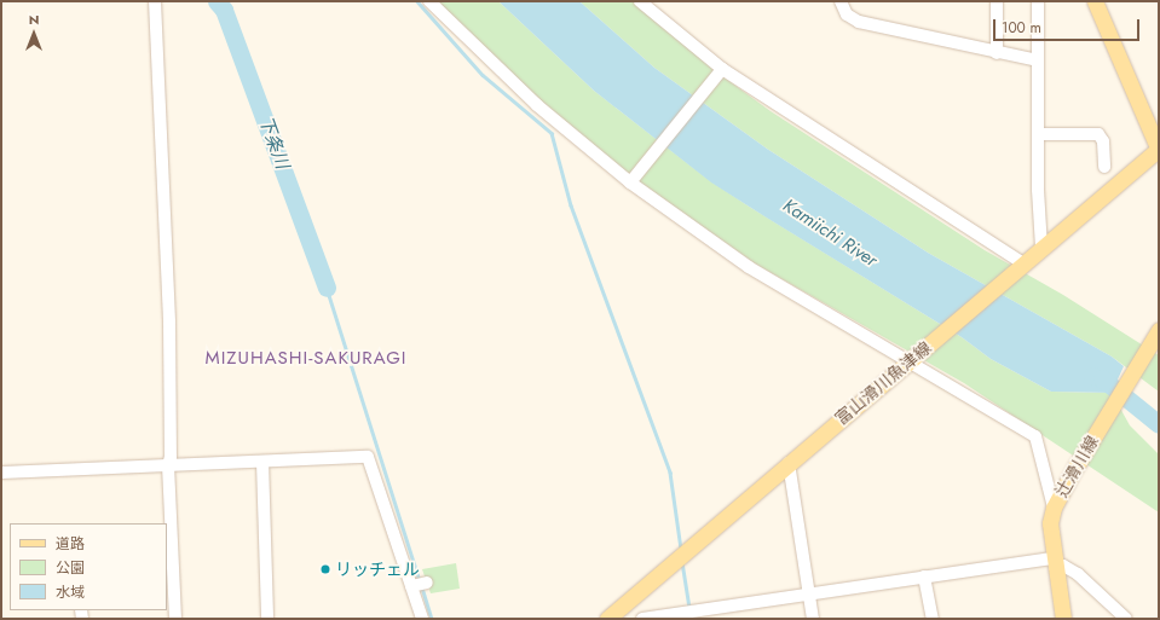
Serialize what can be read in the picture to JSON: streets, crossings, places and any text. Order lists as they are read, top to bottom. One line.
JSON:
{"streets":{"main road":["富山滑川魚津線","辻滑川線"]},"districts":["MIZUHASHI-SAKURAGI"],"water":["下条川","Kamiichi River"],"places":["リッチェル"],"legend":["道路","公園","水域"],"scale_bar":"100 m","north":"top"}
